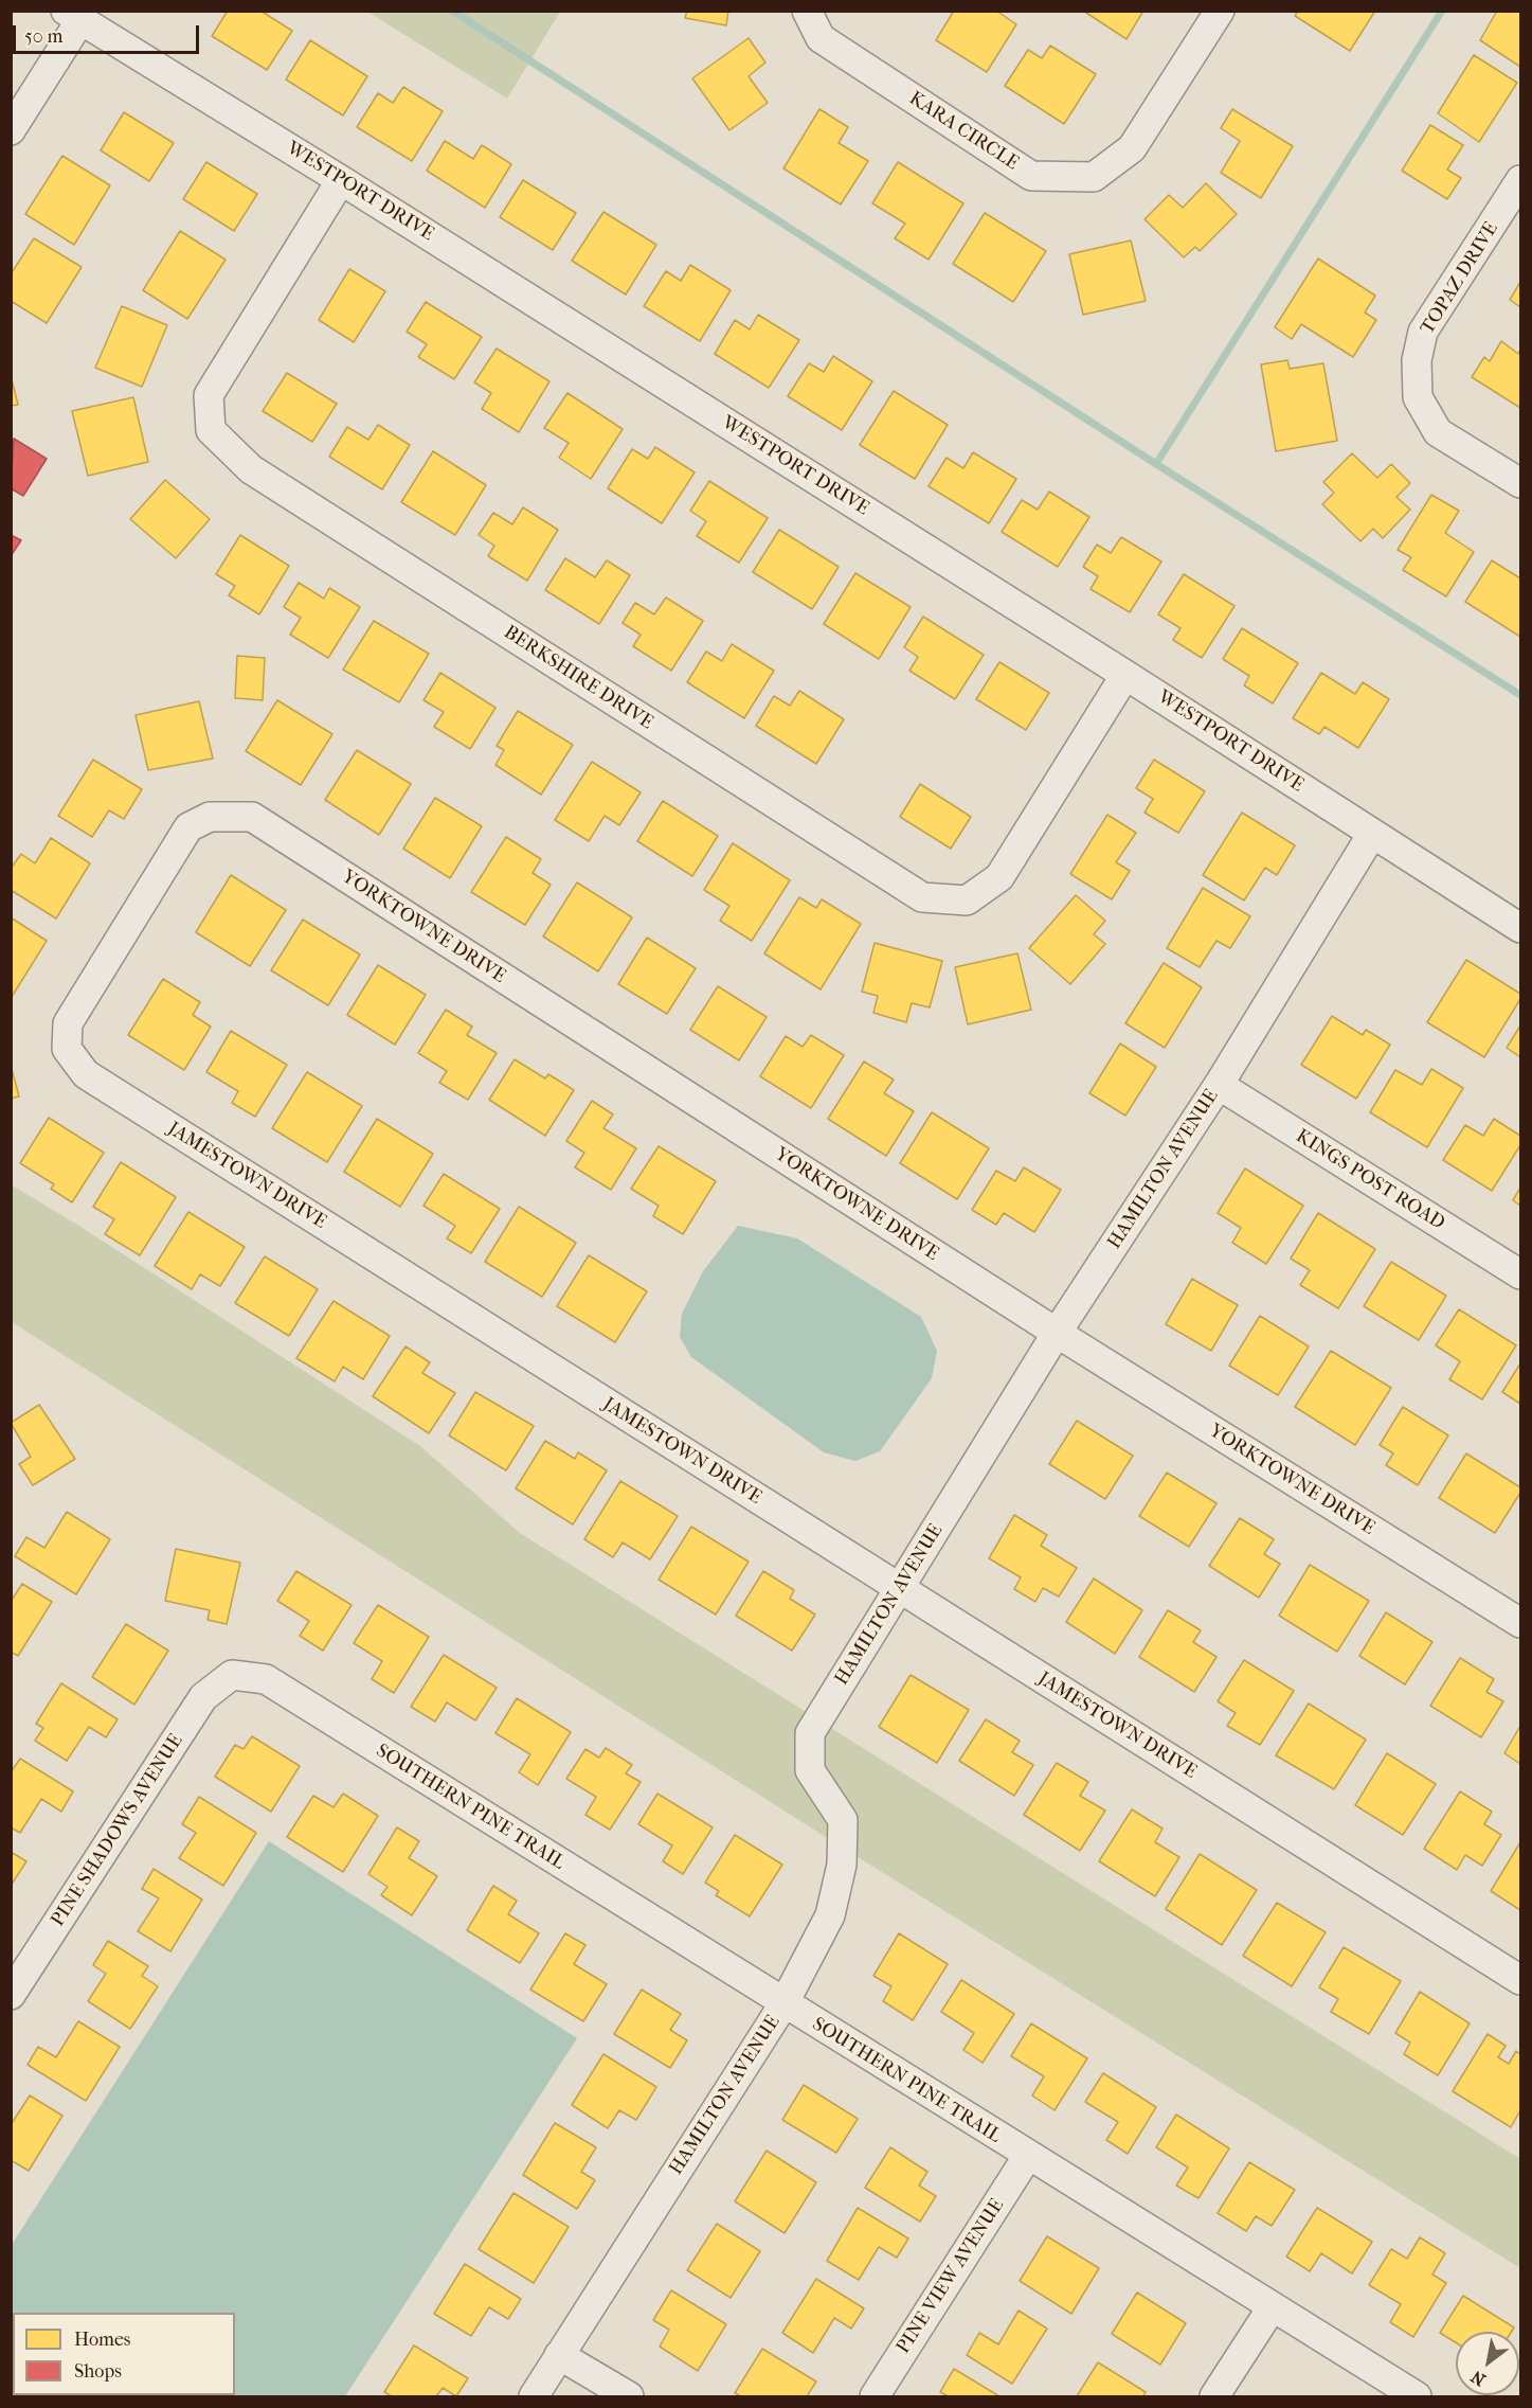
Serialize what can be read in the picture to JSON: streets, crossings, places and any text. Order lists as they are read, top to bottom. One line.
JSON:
{"streets":{"street":["KARA CIRCLE","WESTPORT DRIVE","TOPAZ DRIVE","BERKSHIRE DRIVE","YORKTOWNE DRIVE","HAMILTON AVENUE","JAMESTOWN DRIVE","KINGS POST ROAD","SOUTHERN PINE TRAIL","PINE SHADOWS AVENUE","PINE VIEW AVENUE"]},"crossings":[["WESTPORT DRIVE","BERKSHIRE DRIVE"],["WESTPORT DRIVE","HAMILTON AVENUE"],["YORKTOWNE DRIVE","HAMILTON AVENUE"],["YORKTOWNE DRIVE","JAMESTOWN DRIVE"],["HAMILTON AVENUE","JAMESTOWN DRIVE"],["HAMILTON AVENUE","KINGS POST ROAD"],["HAMILTON AVENUE","SOUTHERN PINE TRAIL"],["SOUTHERN PINE TRAIL","PINE SHADOWS AVENUE"],["SOUTHERN PINE TRAIL","PINE VIEW AVENUE"]],"legend":["Homes","Shops"],"scale_bar":"50 m","north":"bottom left"}
